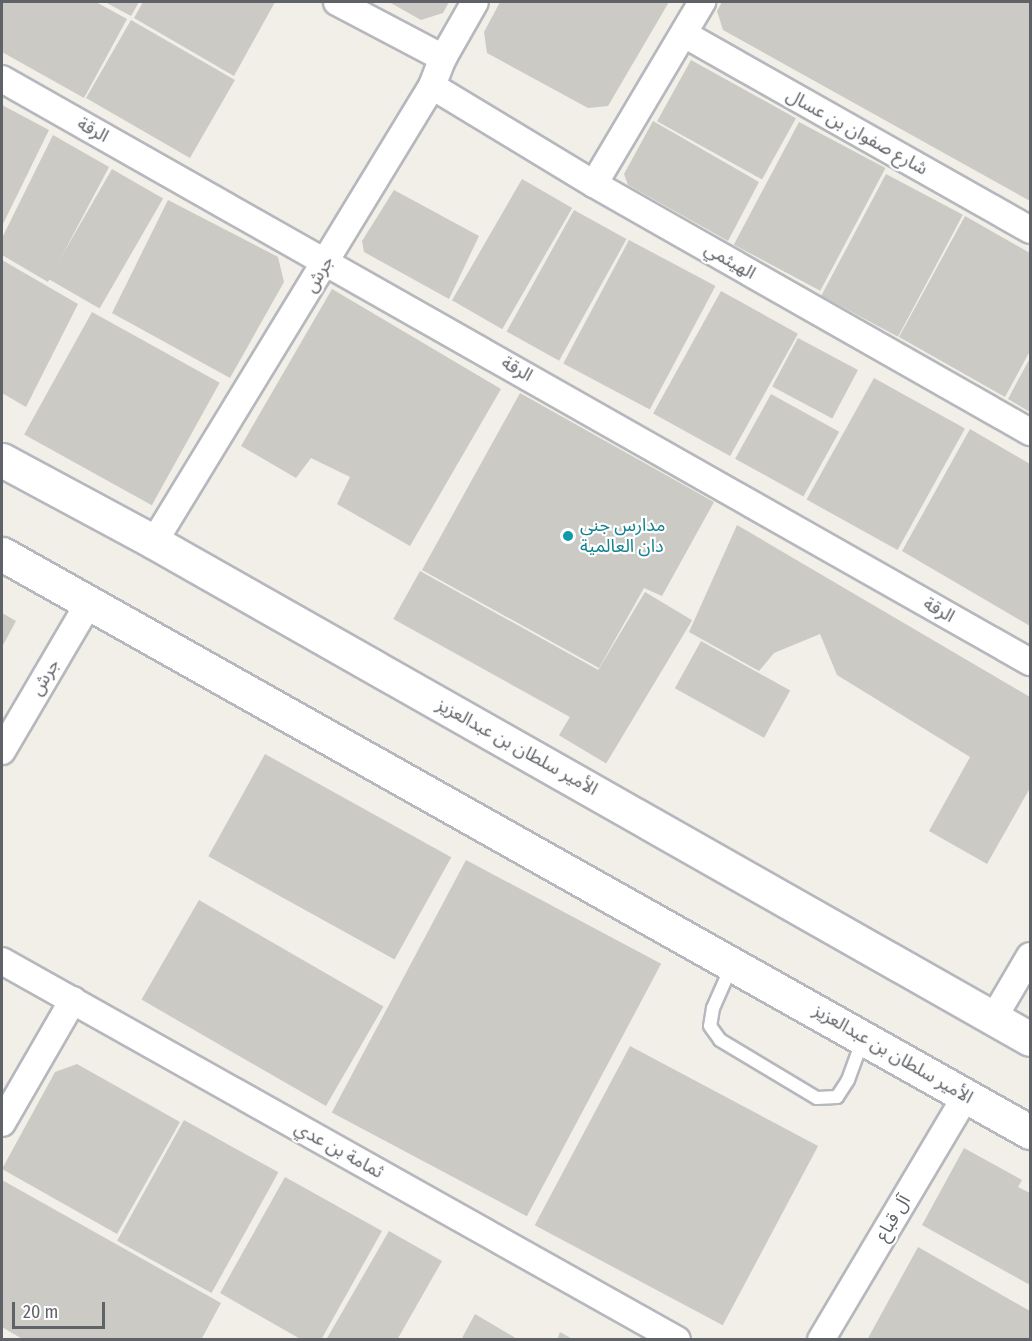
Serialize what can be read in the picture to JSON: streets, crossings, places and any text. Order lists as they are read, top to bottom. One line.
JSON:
{"streets":{"street":["الرقة","شارع صفوان بن عسال","الهيثمي","جرش","الأمير سلطان بن عبدالعزيز","ثمامة بن عدي","آل قباع"]},"crossings":[["الرقة","جرش"],["الهيثمي","جرش"],["جرش","الأمير سلطان بن عبدالعزيز"],["الأمير سلطان بن عبدالعزيز","آل قباع"]],"places":["مدارس جنى دان العالمية"],"scale_bar":"20 m"}
